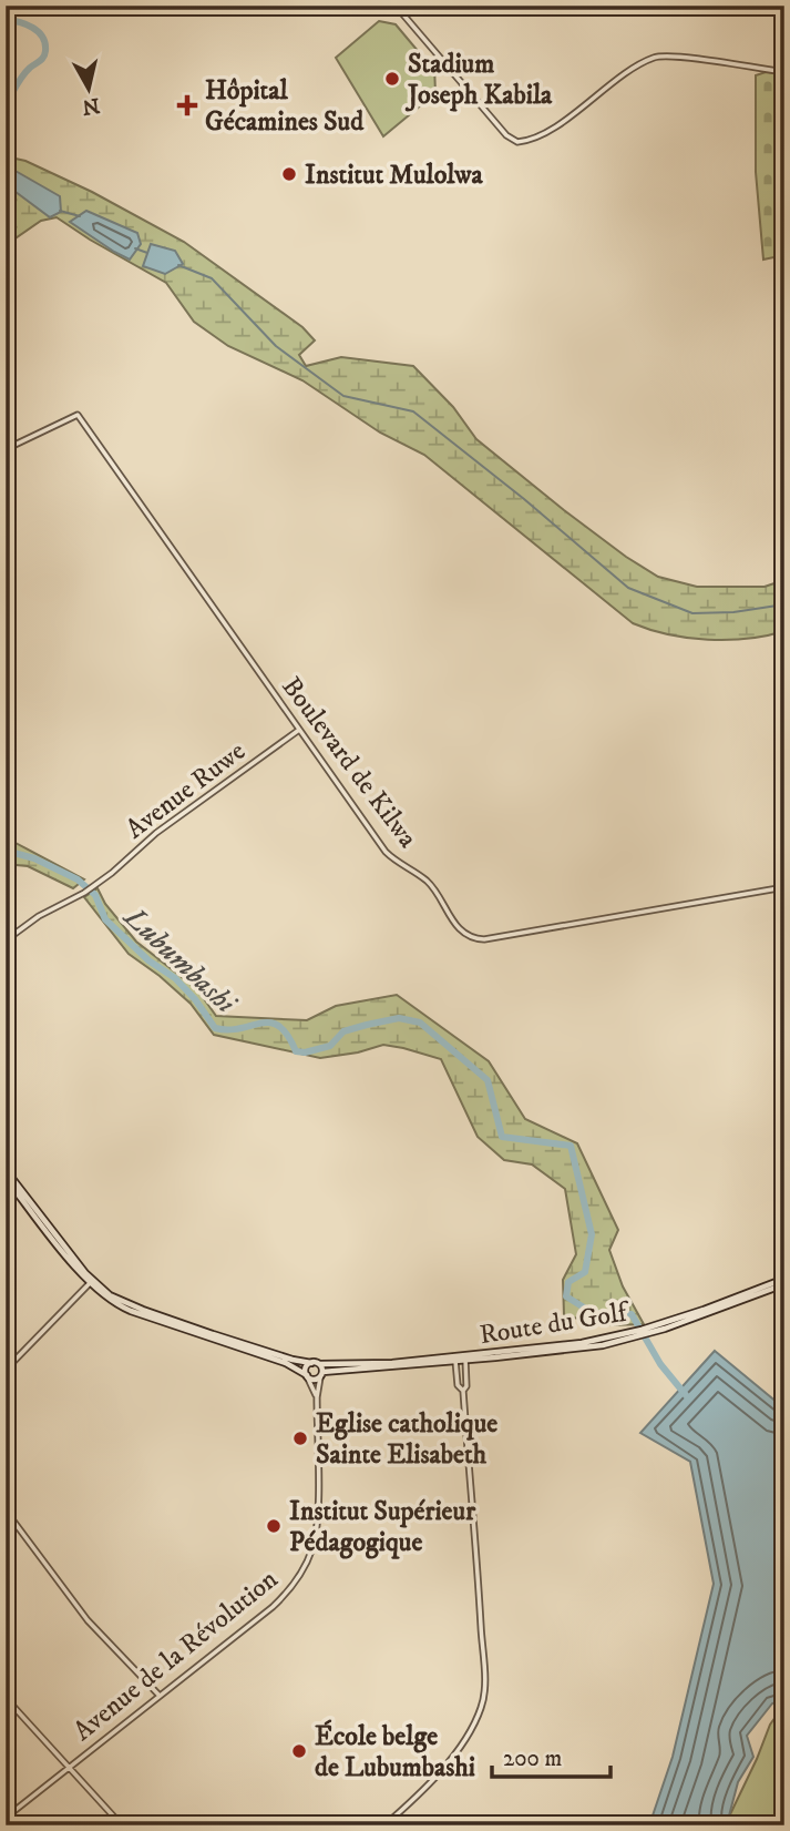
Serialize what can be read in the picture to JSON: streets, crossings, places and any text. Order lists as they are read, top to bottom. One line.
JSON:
{"streets":{"main road":["Route du Golf"],"street":["Boulevard de Kilwa","Avenue Ruwe","Avenue de la Révolution"]},"crossings":[["Boulevard de Kilwa","Avenue Ruwe"],["Route du Golf","Avenue de la Révolution"]],"water":["Lubumbashi"],"places":{"other":["Stadium Joseph Kabila","Institut Mulolwa","Eglise catholique Sainte Elisabeth","Institut Supérieur Pédagogique","École belge de Lubumbashi"],"health":["Hôpital Gécamines Sud"]},"scale_bar":"200 m","north":"bottom"}
